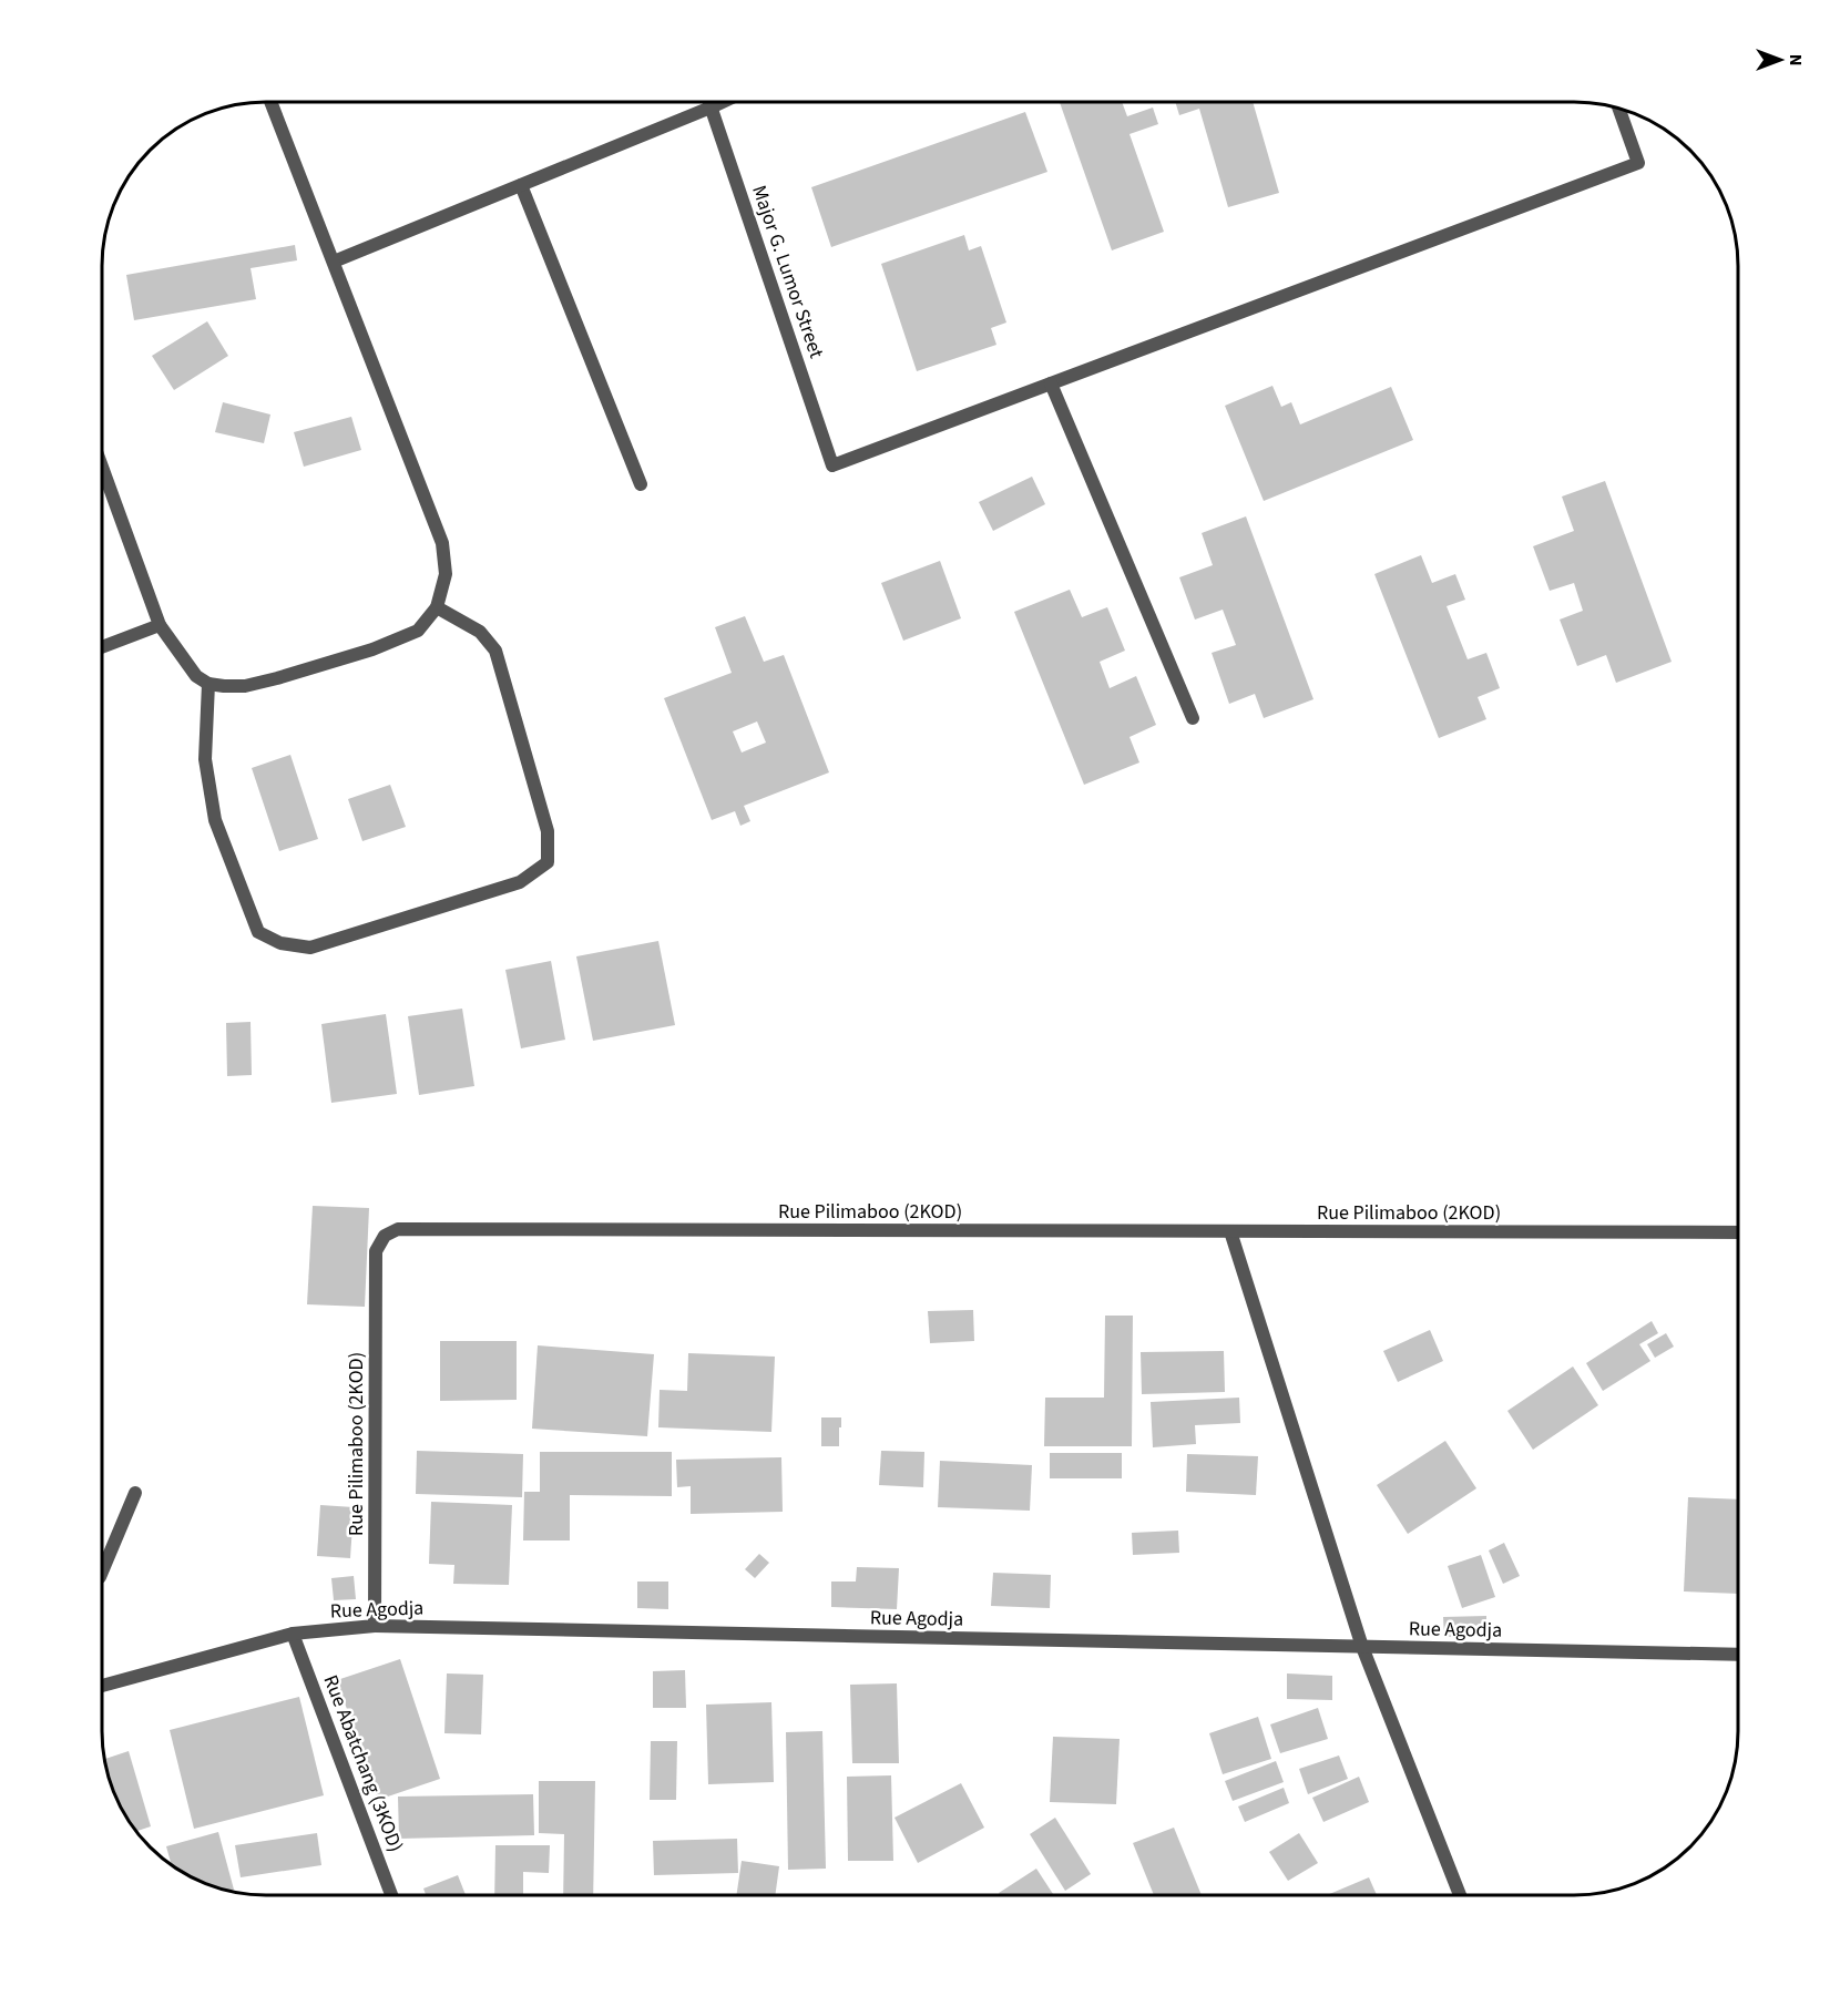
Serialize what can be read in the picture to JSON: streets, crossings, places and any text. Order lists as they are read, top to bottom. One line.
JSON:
{"streets":{"street":["Major G. Lumor Street","Rue Pilimaboo (2KOD)","Rue Agodja","Rue Abatchang (3KOD)"]},"crossings":[["Rue Pilimaboo (2KOD)","Rue Agodja"],["Rue Agodja","Rue Abatchang (3KOD)"]],"north":"right"}
